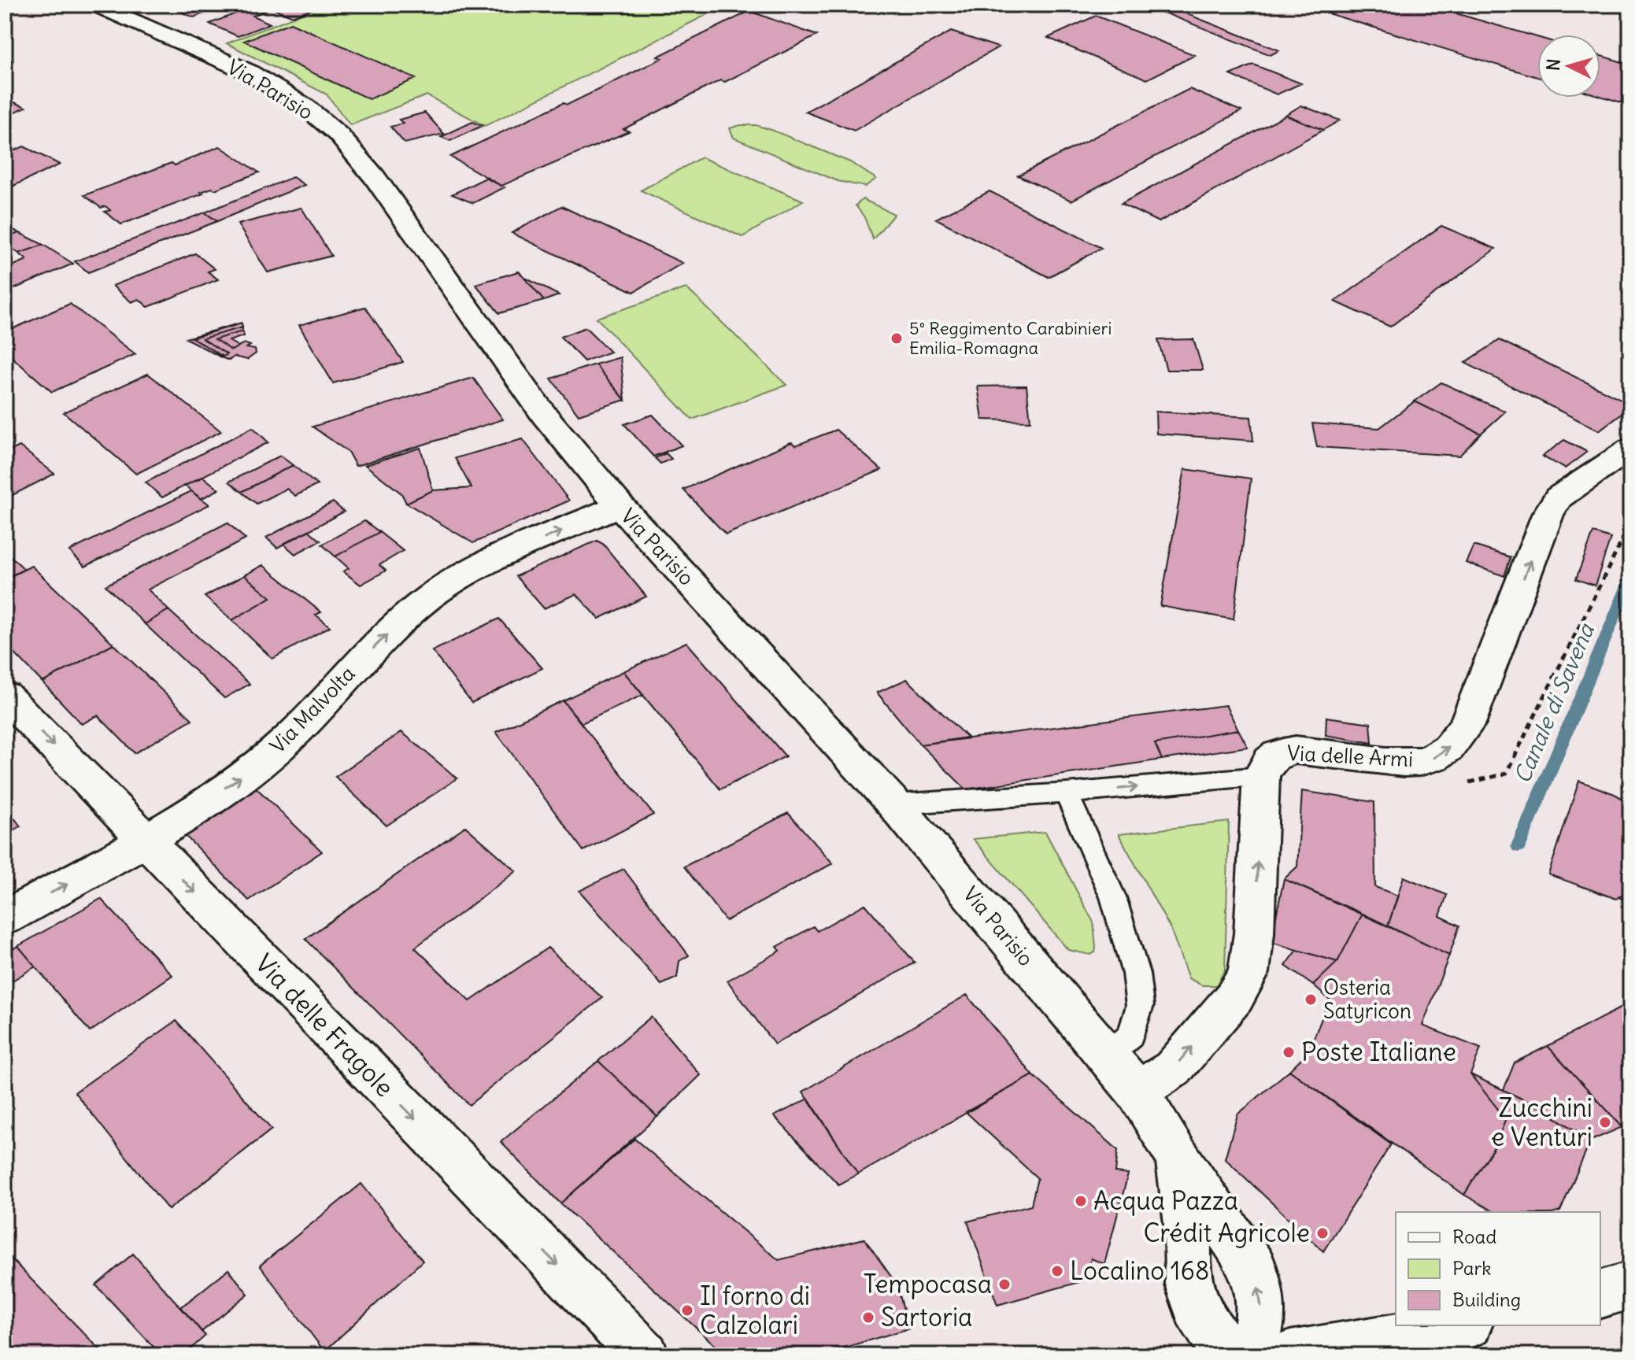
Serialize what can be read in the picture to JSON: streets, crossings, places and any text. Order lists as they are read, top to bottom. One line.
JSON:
{"streets":{"street":["Via Parisio","Via Malvolta","Via delle Armi","Via delle Fragole"]},"crossings":[["Via Parisio","Via Malvolta"],["Via Parisio","Via delle Armi"],["Via Malvolta","Via delle Fragole"]],"one_way":["Via Malvolta","Via delle Armi","Via delle Fragole"],"water":["Canale di Savena"],"places":["5° Reggimento Carabinieri Emilia-Romagna","Osteria Satyricon","Poste Italiane","Zucchini e Venturi","Acqua Pazza","Crédit Agricole","Localino 168","Tempocasa","Il forno di Calzolari","Sartoria"],"legend":["Road","Park","Building"],"north":"left"}
